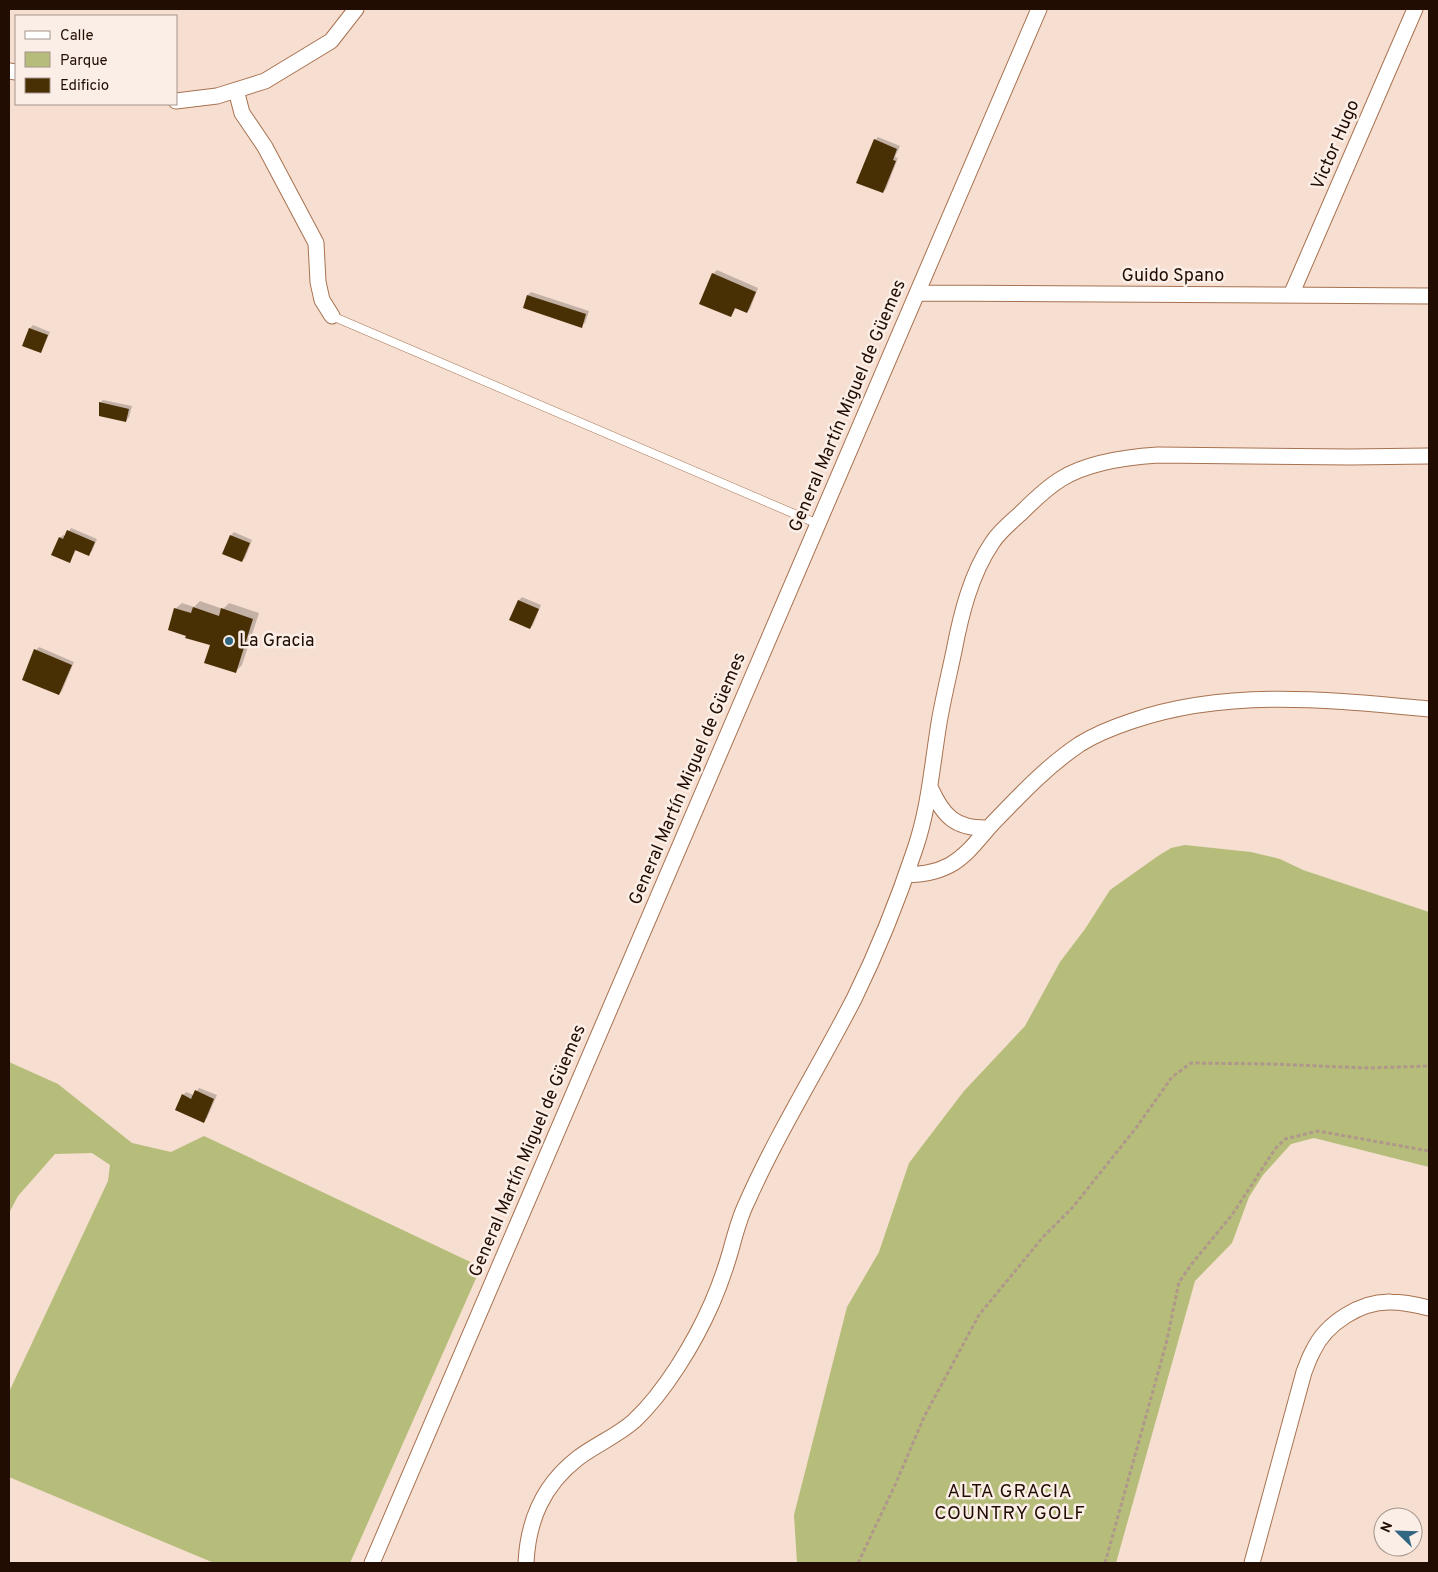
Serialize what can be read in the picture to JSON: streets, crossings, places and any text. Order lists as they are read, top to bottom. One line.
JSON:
{"streets":{"street":["Victor Hugo","Guido Spano","General Martín Miguel de Güemes"]},"crossings":[["Victor Hugo","Guido Spano"],["Guido Spano","General Martín Miguel de Güemes"]],"districts":["ALTA GRACIA COUNTRY GOLF"],"places":["La Gracia"],"legend":["Calle","Parque","Edificio"],"north":"top left"}
